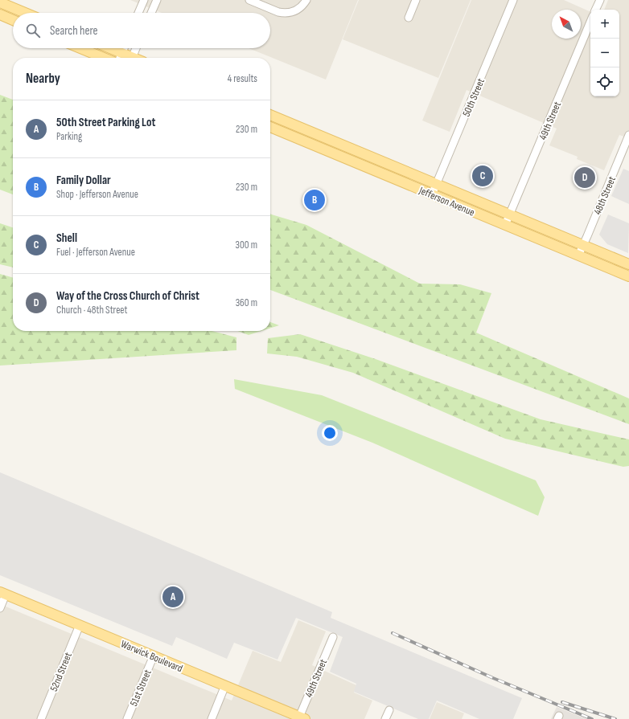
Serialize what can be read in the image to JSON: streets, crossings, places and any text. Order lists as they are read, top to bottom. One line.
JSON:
{"streets":{"main road":["Jefferson Avenue","Warwick Boulevard"],"street":["50th Street","49th Street","48th Street","52nd Street","51st Street"]},"crossings":[["50th Street","Jefferson Avenue"],["49th Street","Jefferson Avenue"],["49th Street","Warwick Boulevard"],["48th Street","Jefferson Avenue"],["Warwick Boulevard","52nd Street"],["Warwick Boulevard","51st Street"]],"north":"top left","page":{"map_buttons":["+","−"],"search":"Search here","heading":["Nearby","4 results"],"list":[{"mark":"A","name":"50th Street Parking Lot","note":"Parking","value":"230 m"},{"mark":"B","name":"Family Dollar","note":"Shop · Jefferson Avenue","value":"230 m"},{"mark":"C","name":"Shell","note":"Fuel · Jefferson Avenue","value":"300 m"},{"mark":"D","name":"Way of the Cross Church of Christ","note":"Church · 48th Street","value":"360 m"}],"pins":["C","D","B","A"]}}
